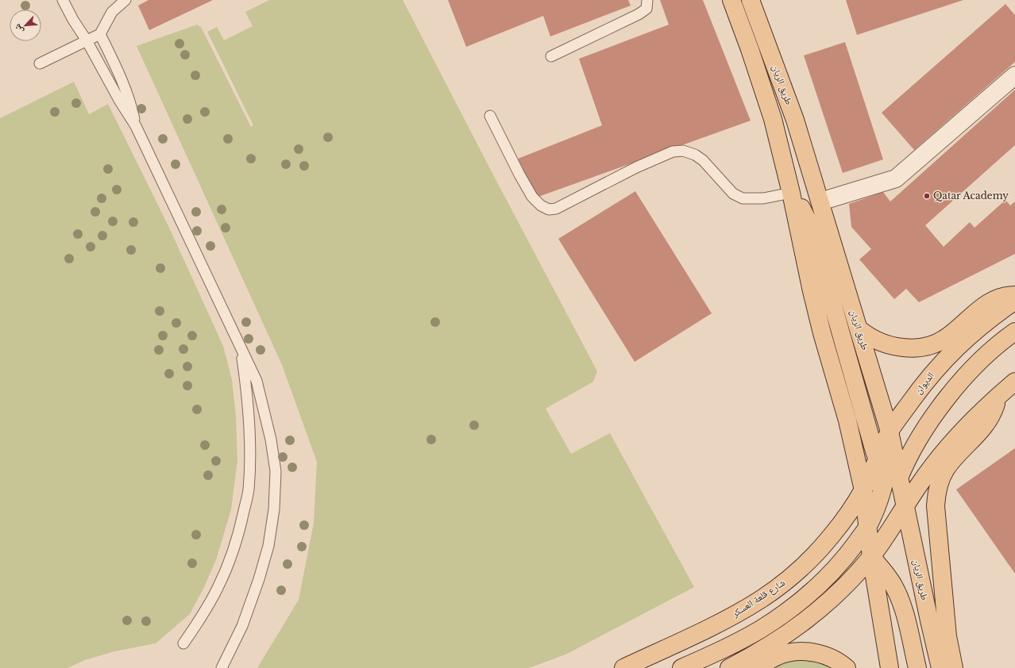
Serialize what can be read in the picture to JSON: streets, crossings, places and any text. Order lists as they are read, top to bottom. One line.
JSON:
{"streets":{"main road":["طريق الريان","الديوان","شارع قلعة العسكر"]},"crossings":[["طريق الريان","الديوان"],["طريق الريان","شارع قلعة العسكر"],["الديوان","شارع قلعة العسكر"]],"places":["Qatar Academy"],"north":"bottom left"}
